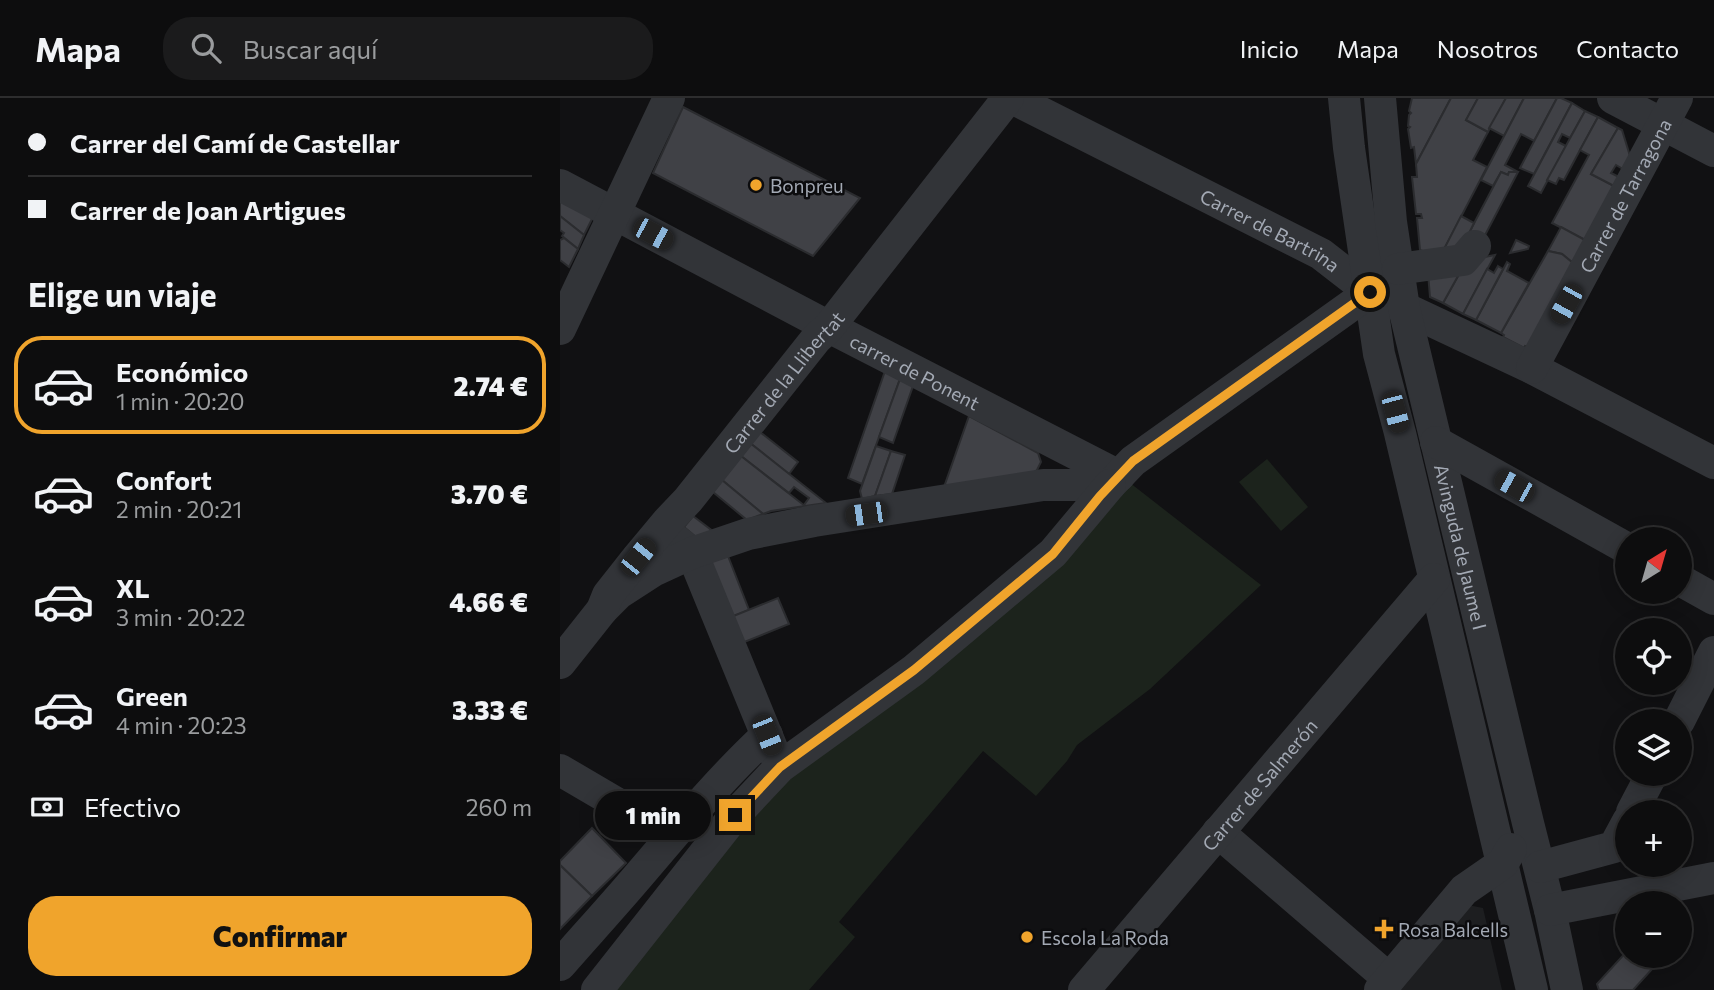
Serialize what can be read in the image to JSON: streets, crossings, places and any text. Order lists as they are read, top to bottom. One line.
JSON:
{"streets":{"street":["Carrer de Tarragona","Carrer de Bartrina","carrer de Ponent","Carrer de la Llibertat","Avinguda de Jaume I","Carrer de Salmerón"]},"crossings":[["Carrer de Tarragona","Carrer de Bartrina"],["Carrer de Bartrina","Carrer de la Llibertat"],["Carrer de Bartrina","Avinguda de Jaume I"],["carrer de Ponent","Carrer de la Llibertat"],["Avinguda de Jaume I","Carrer de Salmerón"]],"places":{"other":["Bonpreu","Escola La Roda"],"health":["Rosa Balcells"]},"north":"top right","page":{"header":"Mapa","search":"Buscar aquí","nav":["Inicio","Mapa","Nosotros","Contacto"],"banner":["Carrer del Camí de Castellar","Carrer de Joan Artigues"],"heading":"Elige un viaje","list":[{"name":"Económico","note":"1 min · 20:20","value":"2.74 €"},{"name":"Confort","note":"2 min · 20:21","value":"3.70 €"},{"name":"XL","note":"3 min · 20:22","value":"4.66 €"},{"name":"Green","note":"4 min · 20:23","value":"3.33 €"}],"map_buttons":["+","−"],"pay":["Efectivo","260 m"],"bubble":"1 min","buttons":"Confirmar"}}
